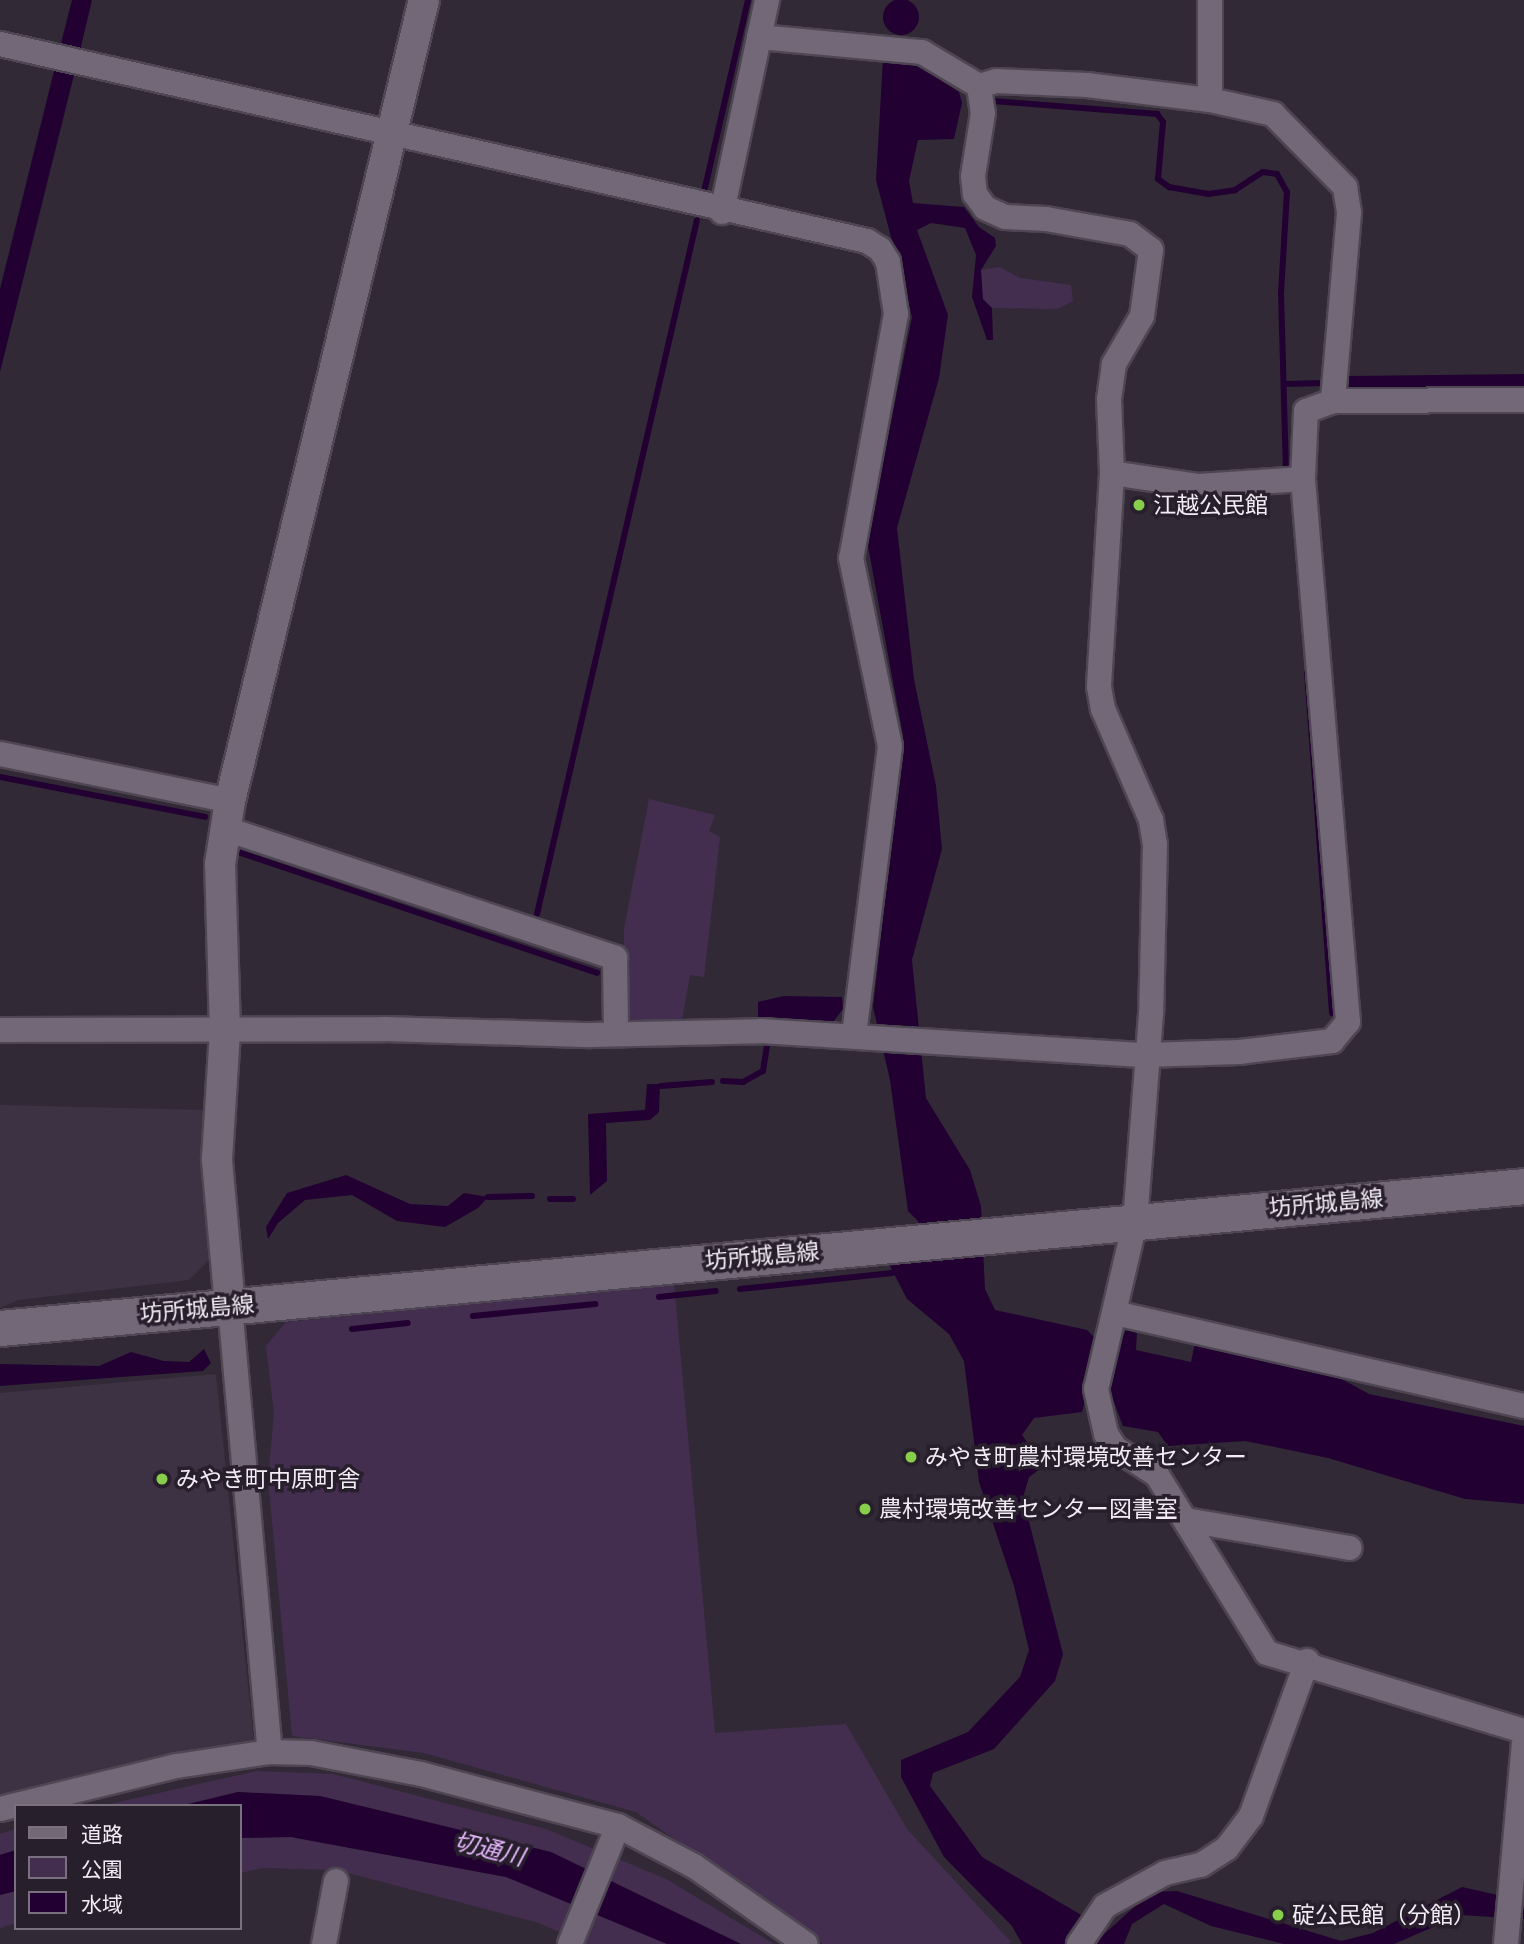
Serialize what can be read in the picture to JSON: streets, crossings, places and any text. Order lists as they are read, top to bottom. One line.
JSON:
{"streets":{"main road":["坊所城島線"]},"water":["切通川"],"places":["江越公民館","みやき町農村環境改善センター","みやき町中原町舎","農村環境改善センター図書室","碇公民館（分館）"],"legend":["道路","公園","水域"]}
